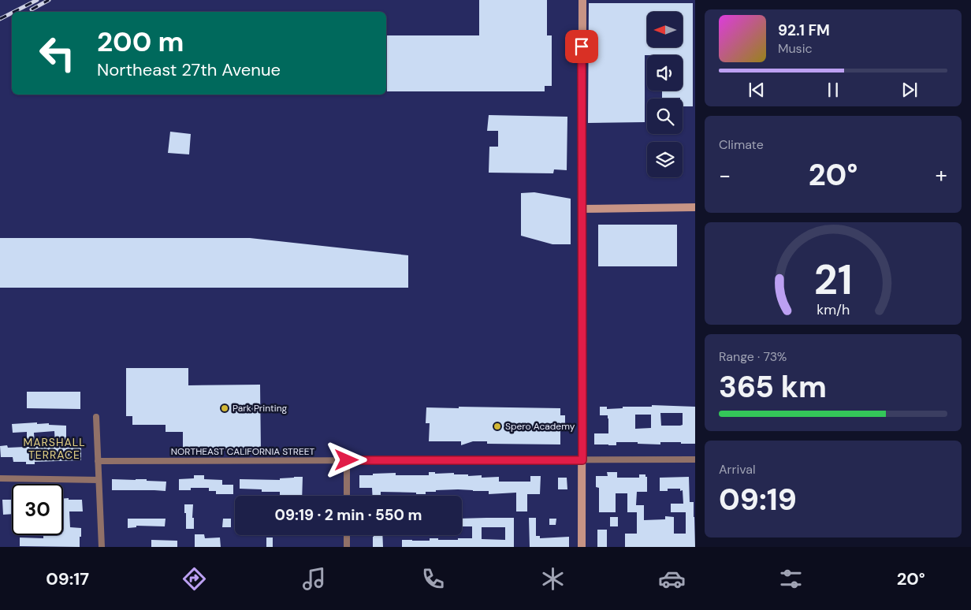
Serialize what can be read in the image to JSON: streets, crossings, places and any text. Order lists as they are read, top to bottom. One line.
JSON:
{"streets":{"street":["NORTHEAST CALIFORNIA STREET"]},"districts":["MARSHALL TERRACE"],"places":["Park Printing","Spero Academy"],"north":"left","page":{"turn":["200 m","Northeast 27th Avenue"],"song":["92.1 FM","Music"],"tile":["Climate",["Range · 73%","365 km"],["Arrival","09:19"]],"heat":["−","20°","+"],"limit":"30","trip":"09:19 · 2 min · 550 m","tabs":["09:17","20°"],"gauge":["21","km/h"]}}
